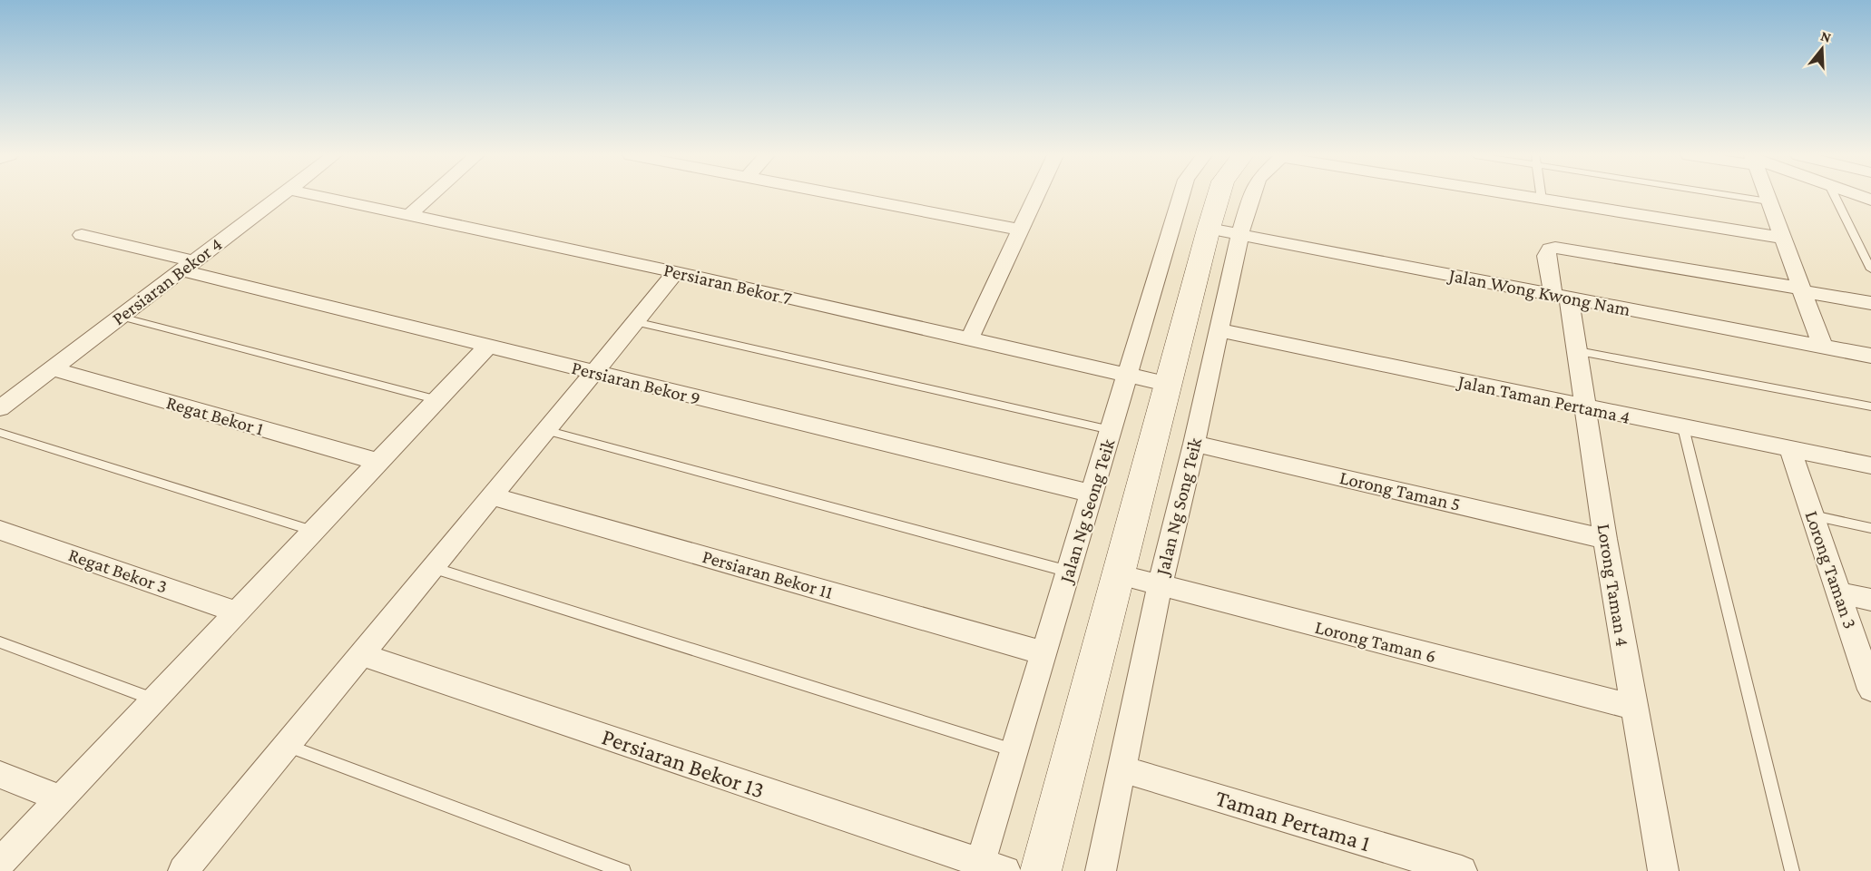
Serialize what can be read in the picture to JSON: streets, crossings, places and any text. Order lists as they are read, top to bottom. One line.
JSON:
{"streets":{"street":["Persiaran Bekor 4","Persiaran Bekor 7","Jalan Wong Kwong Nam","Persiaran Bekor 9","Jalan Taman Pertama 4","Regat Bekor 1","Lorong Taman 5","Jalan Ng Song Teik","Jalan Ng Seong Teik","Lorong Taman 3","Regat Bekor 3","Persiaran Bekor 11","Lorong Taman 4","Lorong Taman 6","Persiaran Bekor 13","Taman Pertama 1"]},"crossings":[["Persiaran Bekor 4","Persiaran Bekor 9"],["Persiaran Bekor 4","Regat Bekor 1"],["Persiaran Bekor 7","Jalan Ng Seong Teik"],["Jalan Wong Kwong Nam","Jalan Ng Song Teik"],["Jalan Wong Kwong Nam","Lorong Taman 4"],["Persiaran Bekor 9","Jalan Ng Seong Teik"],["Jalan Taman Pertama 4","Jalan Ng Song Teik"],["Jalan Taman Pertama 4","Lorong Taman 3"],["Jalan Taman Pertama 4","Lorong Taman 4"],["Lorong Taman 5","Jalan Ng Song Teik"],["Lorong Taman 5","Lorong Taman 4"],["Jalan Ng Song Teik","Lorong Taman 6"],["Jalan Ng Song Teik","Taman Pertama 1"],["Jalan Ng Seong Teik","Persiaran Bekor 11"],["Jalan Ng Seong Teik","Persiaran Bekor 13"],["Lorong Taman 4","Lorong Taman 6"]],"north":"top"}
